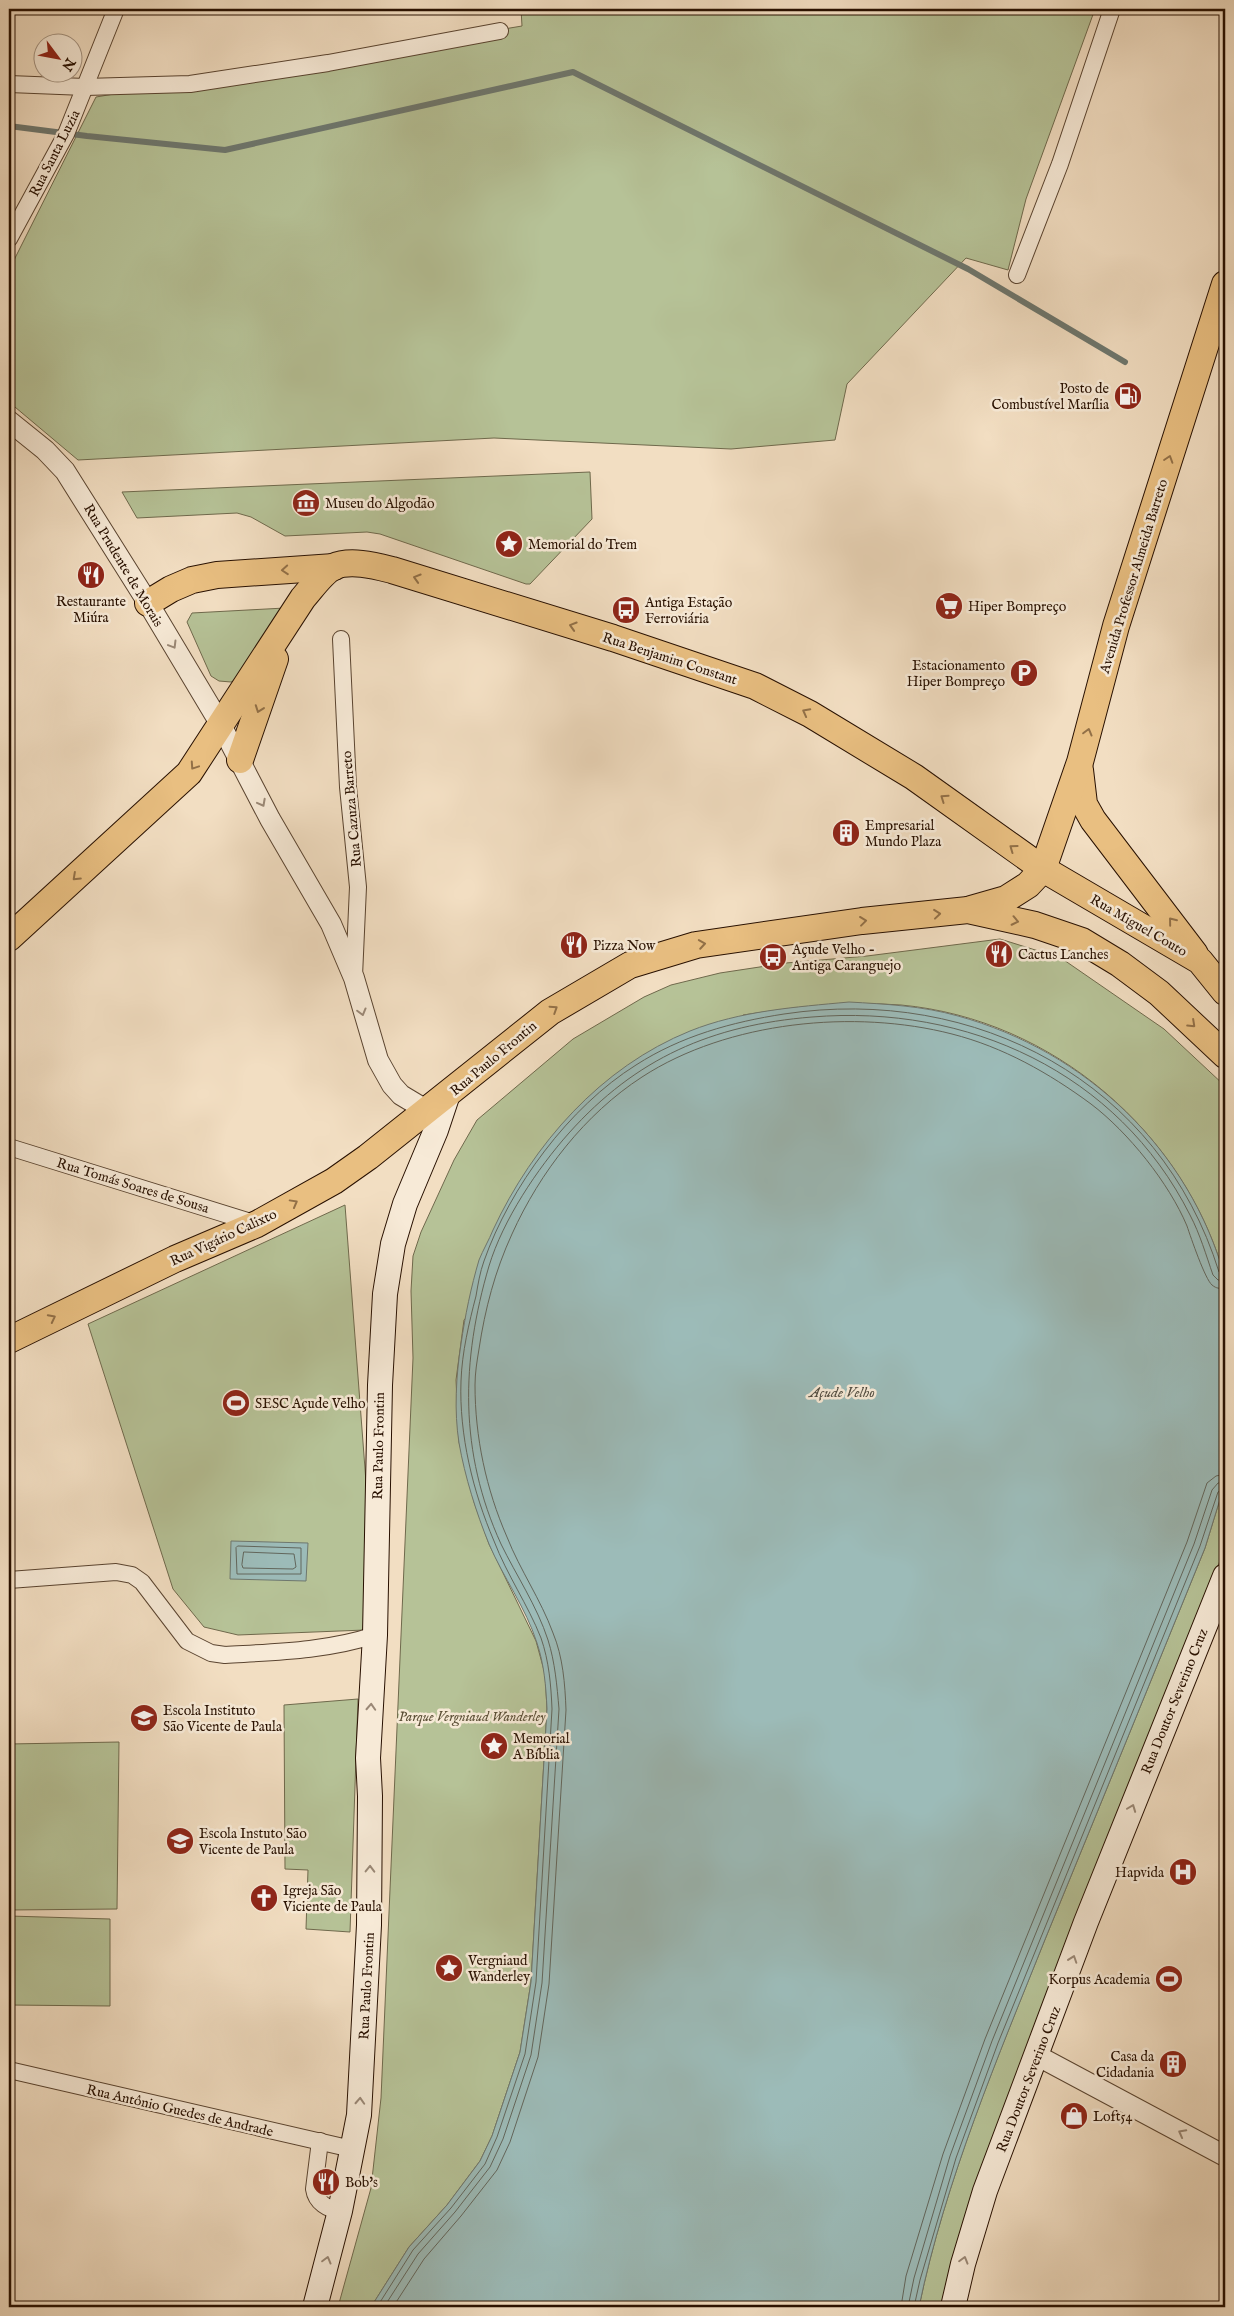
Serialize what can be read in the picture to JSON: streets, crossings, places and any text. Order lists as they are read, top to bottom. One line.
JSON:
{"streets":{"main road":["Avenida Professor Almeida Barreto","Rua Benjamim Constant","Rua Miguel Couto","Rua Paulo Frontin","Rua Vigário Calixto","Rua Doutor Severino Cruz"],"street":["Rua Santa Luzia","Rua Prudente de Morais","Rua Cazuza Barreto","Rua Tomás Soares de Sousa","Rua Antônio Guedes de Andrade"]},"crossings":[["Rua Prudente de Morais","Rua Benjamim Constant"],["Rua Prudente de Morais","Rua Cazuza Barreto"],["Avenida Professor Almeida Barreto","Rua Benjamim Constant"],["Avenida Professor Almeida Barreto","Rua Miguel Couto"],["Rua Benjamim Constant","Rua Miguel Couto"],["Rua Cazuza Barreto","Rua Vigário Calixto"],["Rua Paulo Frontin","Rua Vigário Calixto"],["Rua Paulo Frontin","Rua Antônio Guedes de Andrade"],["Rua Tomás Soares de Sousa","Rua Vigário Calixto"]],"one_way":["Avenida Professor Almeida Barreto","Rua Benjamim Constant","Rua Cazuza Barreto","Rua Paulo Frontin","Rua Vigário Calixto","Rua Doutor Severino Cruz"],"water":["Açude Velho"],"parks":["Parque Vergniaud Wanderley"],"places":{"fuel station":["Posto de Combustível Marília"],"museum":["Museu do Algodão"],"place":["Memorial do Trem","Memorial A Bíblia","Vergniaud Wanderley"],"restaurant":["Restaurante Miúra","Pizza Now","Cactus Lanches","Bob's"],"supermarket":["Hiper Bompreço"],"bus stop":["Antiga Estação Ferroviária","Açude Velho - Antiga Caranguejo"],"parking":["Estacionamento Hiper Bompreço"],"building":["Empresarial Mundo Plaza","Casa da Cidadania"],"sports":["SESC Açude Velho","Korpus Academia"],"school or university":["Escola Instituto São Vicente de Paula","Escola Instuto São Vicente de Paula"],"hospital":["Hapvida"],"church":["Igreja São Viciente de Paula"],"shop":["Loft54"]},"north":"bottom right"}
